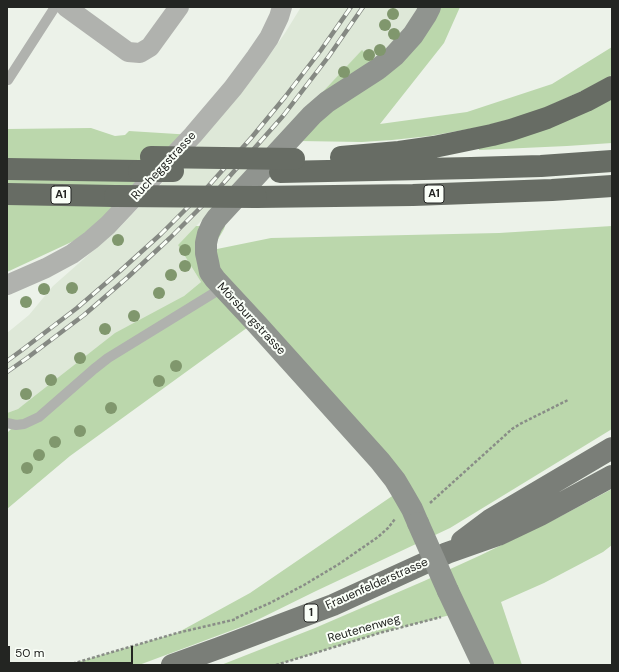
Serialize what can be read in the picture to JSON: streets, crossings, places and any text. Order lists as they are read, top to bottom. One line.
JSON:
{"streets":{"highway":["A1"],"main road":["Frauenfelderstrasse","1"],"street":["Rucheggstrasse","Mörsburgstrasse"],"path":["Reutenenweg"]},"crossings":[["Mörsburgstrasse","Reutenenweg"]],"scale_bar":"50 m"}
